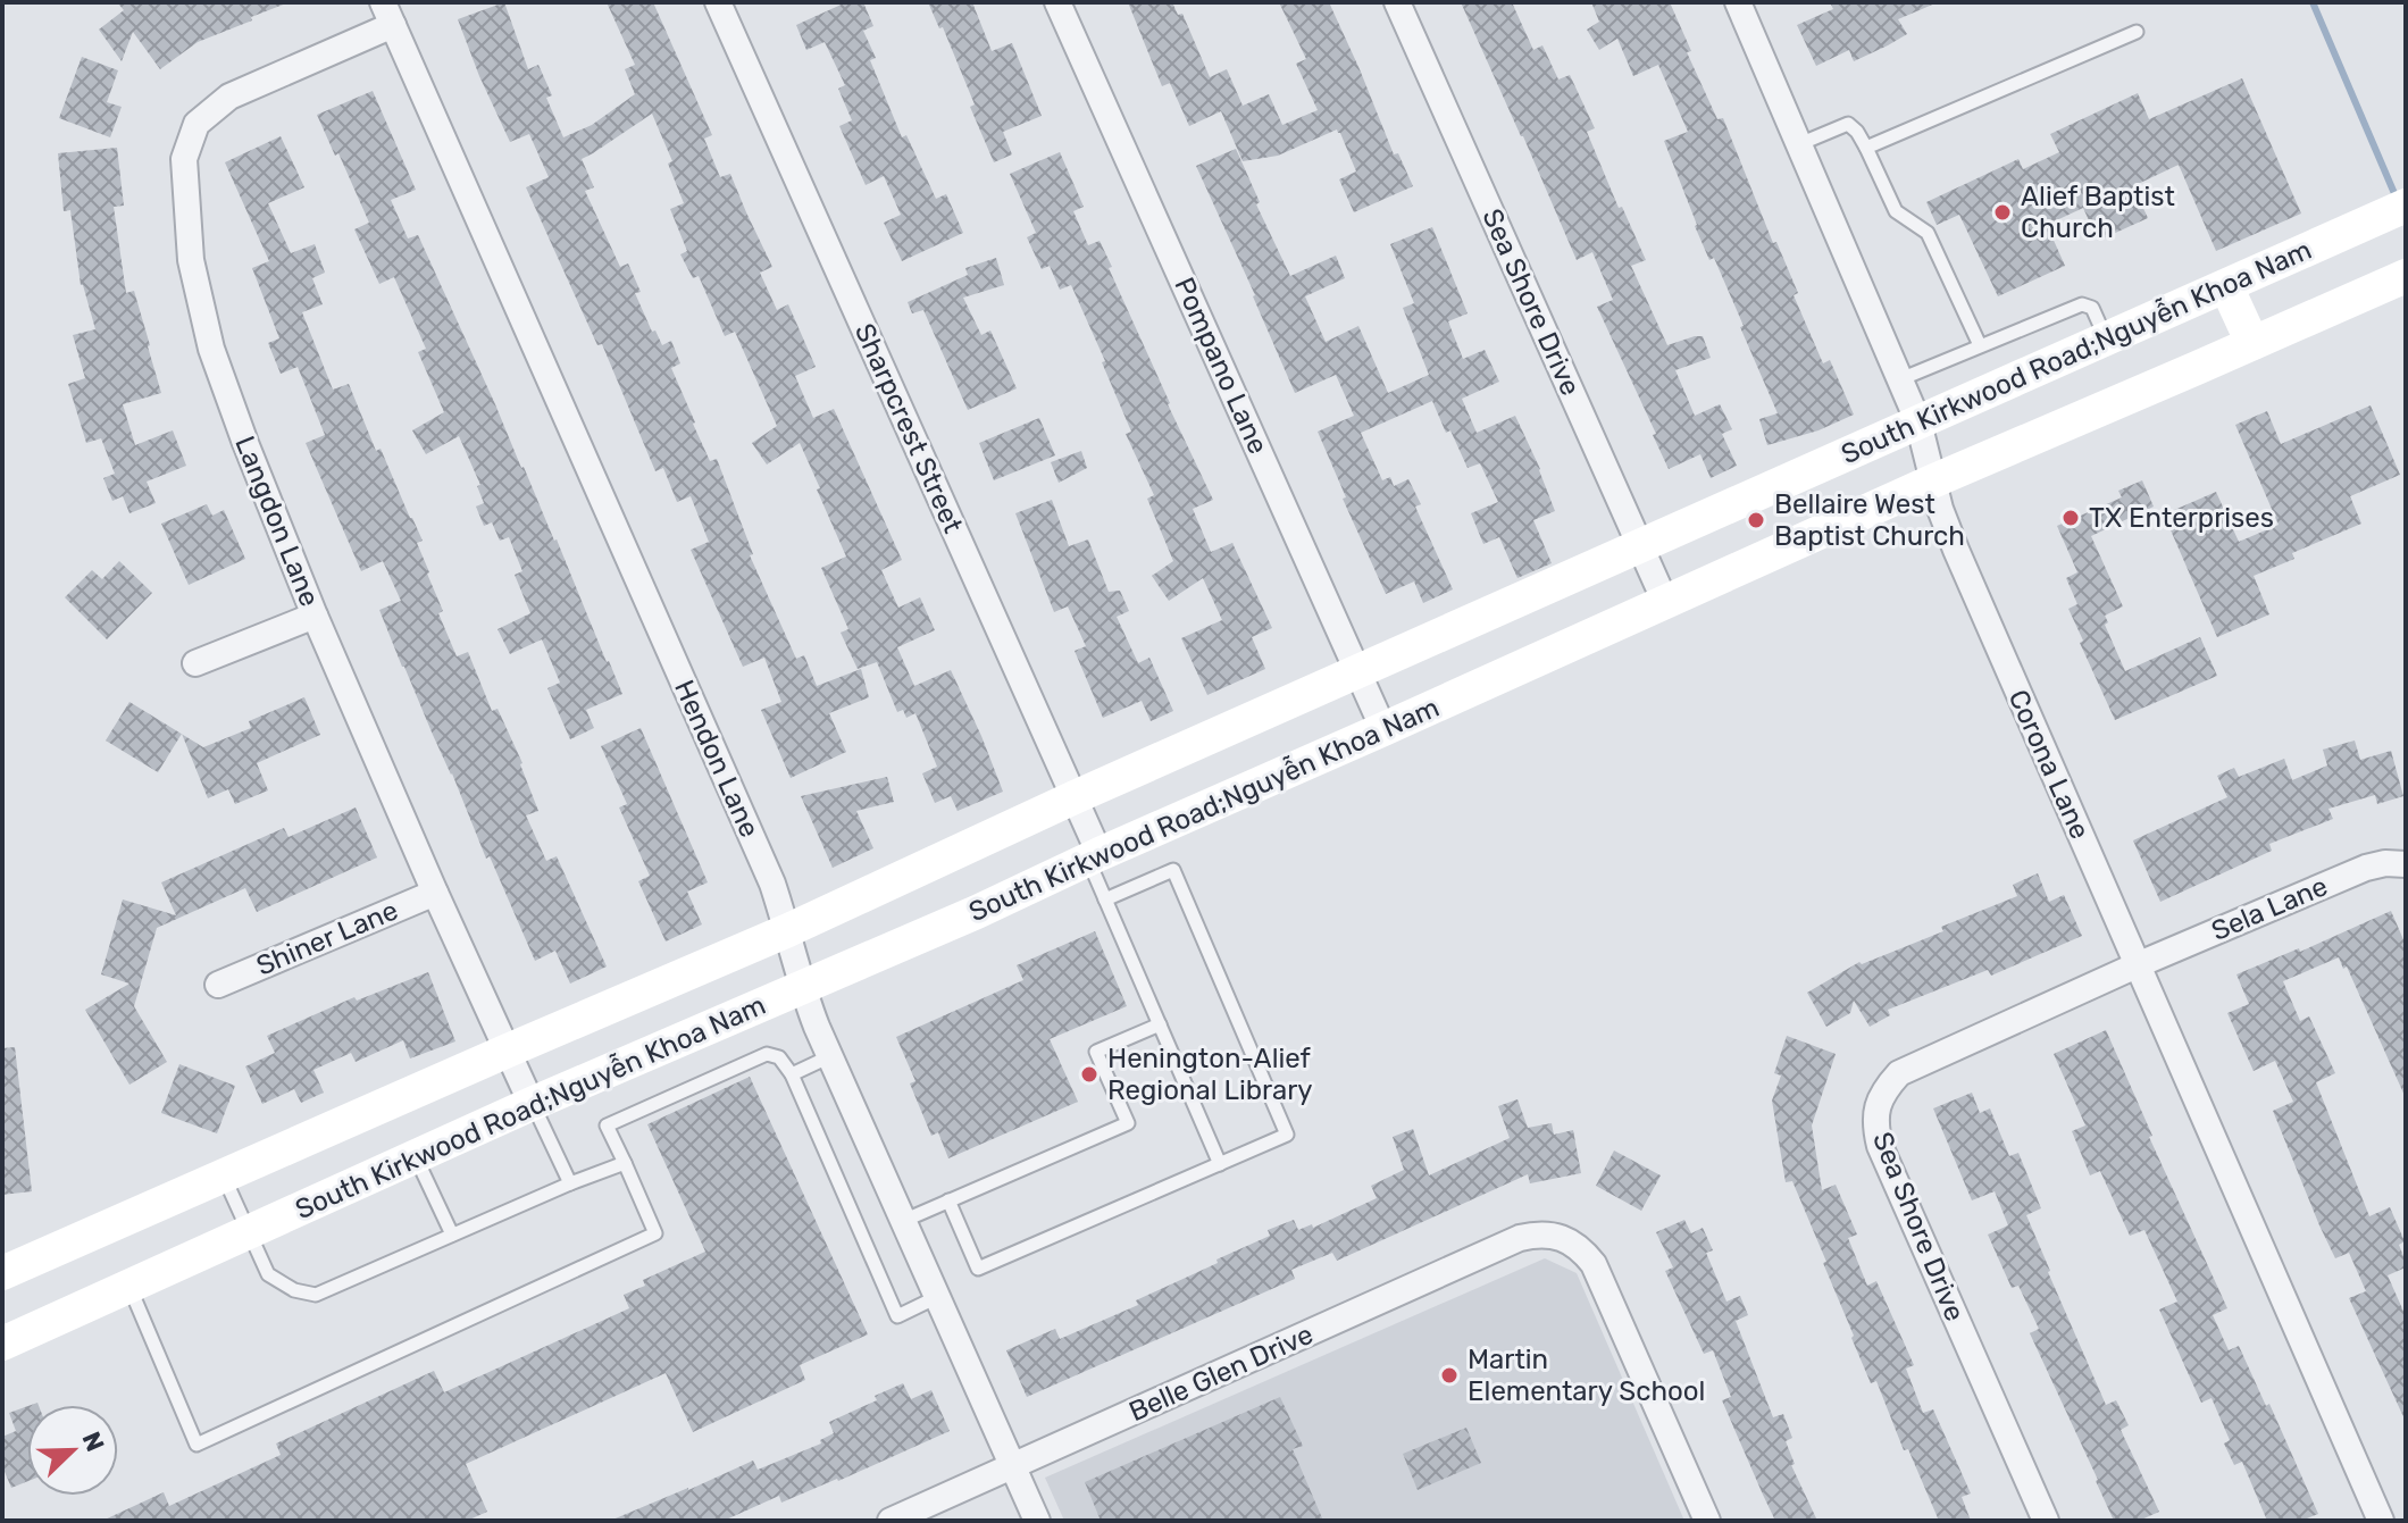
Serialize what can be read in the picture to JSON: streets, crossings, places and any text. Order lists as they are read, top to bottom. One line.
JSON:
{"streets":{"main road":["South Kirkwood Road;Nguyễn Khoa Nam"],"street":["Sea Shore Drive","Pompano Lane","Sharpcrest Street","Langdon Lane","Hendon Lane","Corona Lane","Sela Lane","Shiner Lane","Belle Glen Drive"]},"crossings":[["Sea Shore Drive","South Kirkwood Road;Nguyễn Khoa Nam"],["Sea Shore Drive","Corona Lane"],["Sea Shore Drive","Sela Lane"],["South Kirkwood Road;Nguyễn Khoa Nam","Pompano Lane"],["South Kirkwood Road;Nguyễn Khoa Nam","Sharpcrest Street"],["South Kirkwood Road;Nguyễn Khoa Nam","Langdon Lane"],["South Kirkwood Road;Nguyễn Khoa Nam","Hendon Lane"],["South Kirkwood Road;Nguyễn Khoa Nam","Corona Lane"],["Langdon Lane","Hendon Lane"],["Langdon Lane","Shiner Lane"],["Hendon Lane","Belle Glen Drive"],["Corona Lane","Sela Lane"]],"places":["Alief Baptist Church","TX Enterprises","Bellaire West Baptist Church","Henington-Alief Regional Library","Martin Elementary School"],"north":"top right"}
